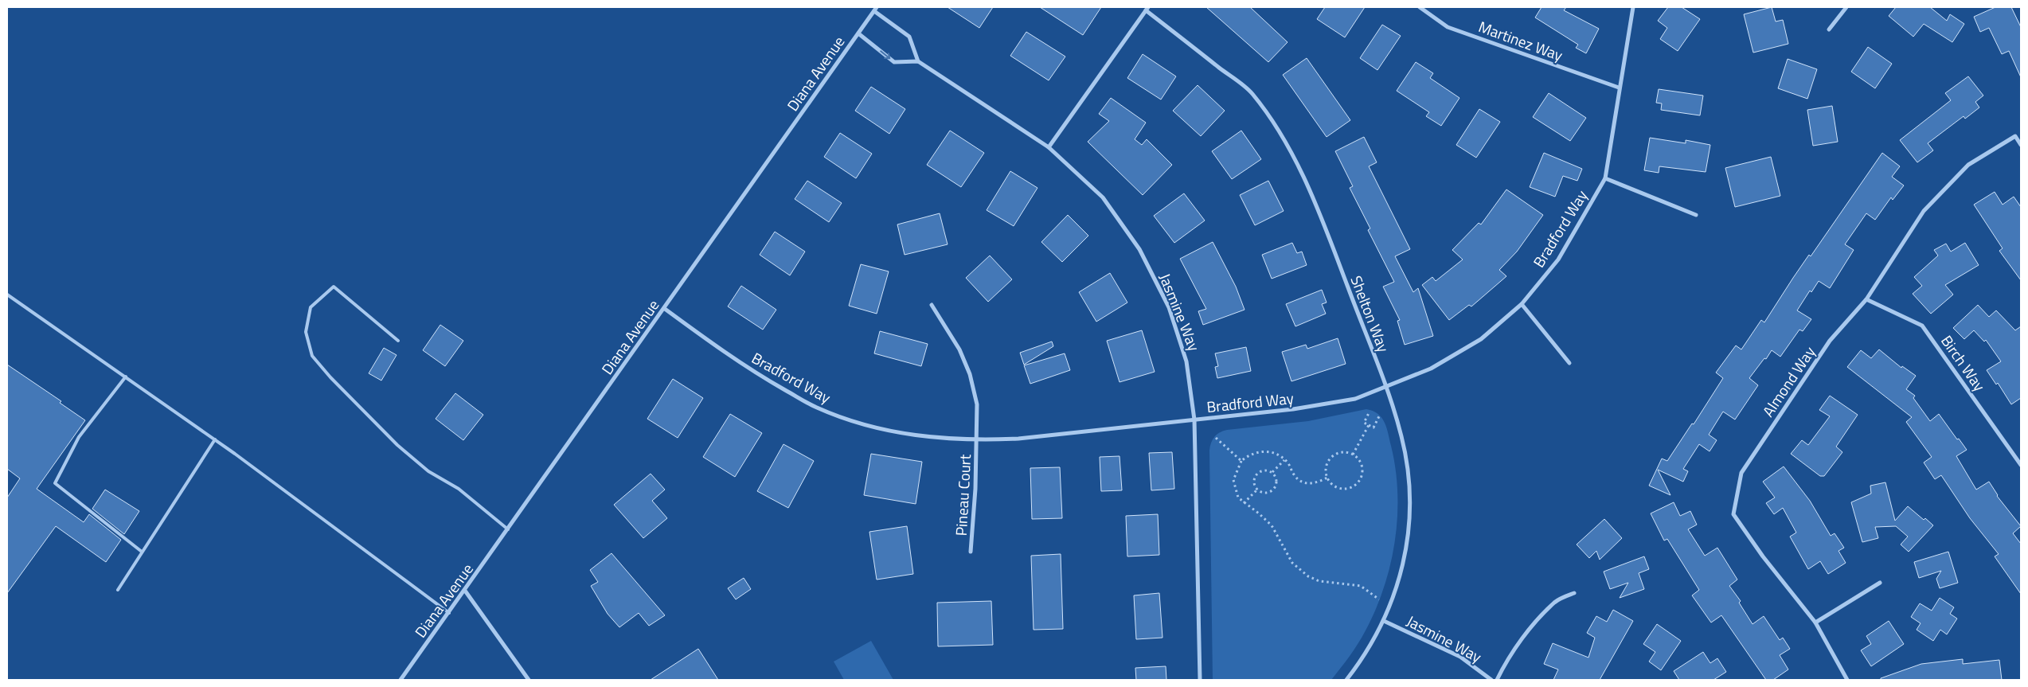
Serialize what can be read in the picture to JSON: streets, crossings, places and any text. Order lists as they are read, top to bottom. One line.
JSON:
{"streets":{"street":["Martinez Way","Diana Avenue","Bradford Way","Jasmine Way","Shelton Way","Birch Way","Almond Way","Pineau Court"]},"crossings":[["Martinez Way","Bradford Way"],["Diana Avenue","Bradford Way"],["Bradford Way","Jasmine Way"],["Bradford Way","Shelton Way"],["Bradford Way","Pineau Court"],["Jasmine Way","Shelton Way"],["Birch Way","Almond Way"]]}
